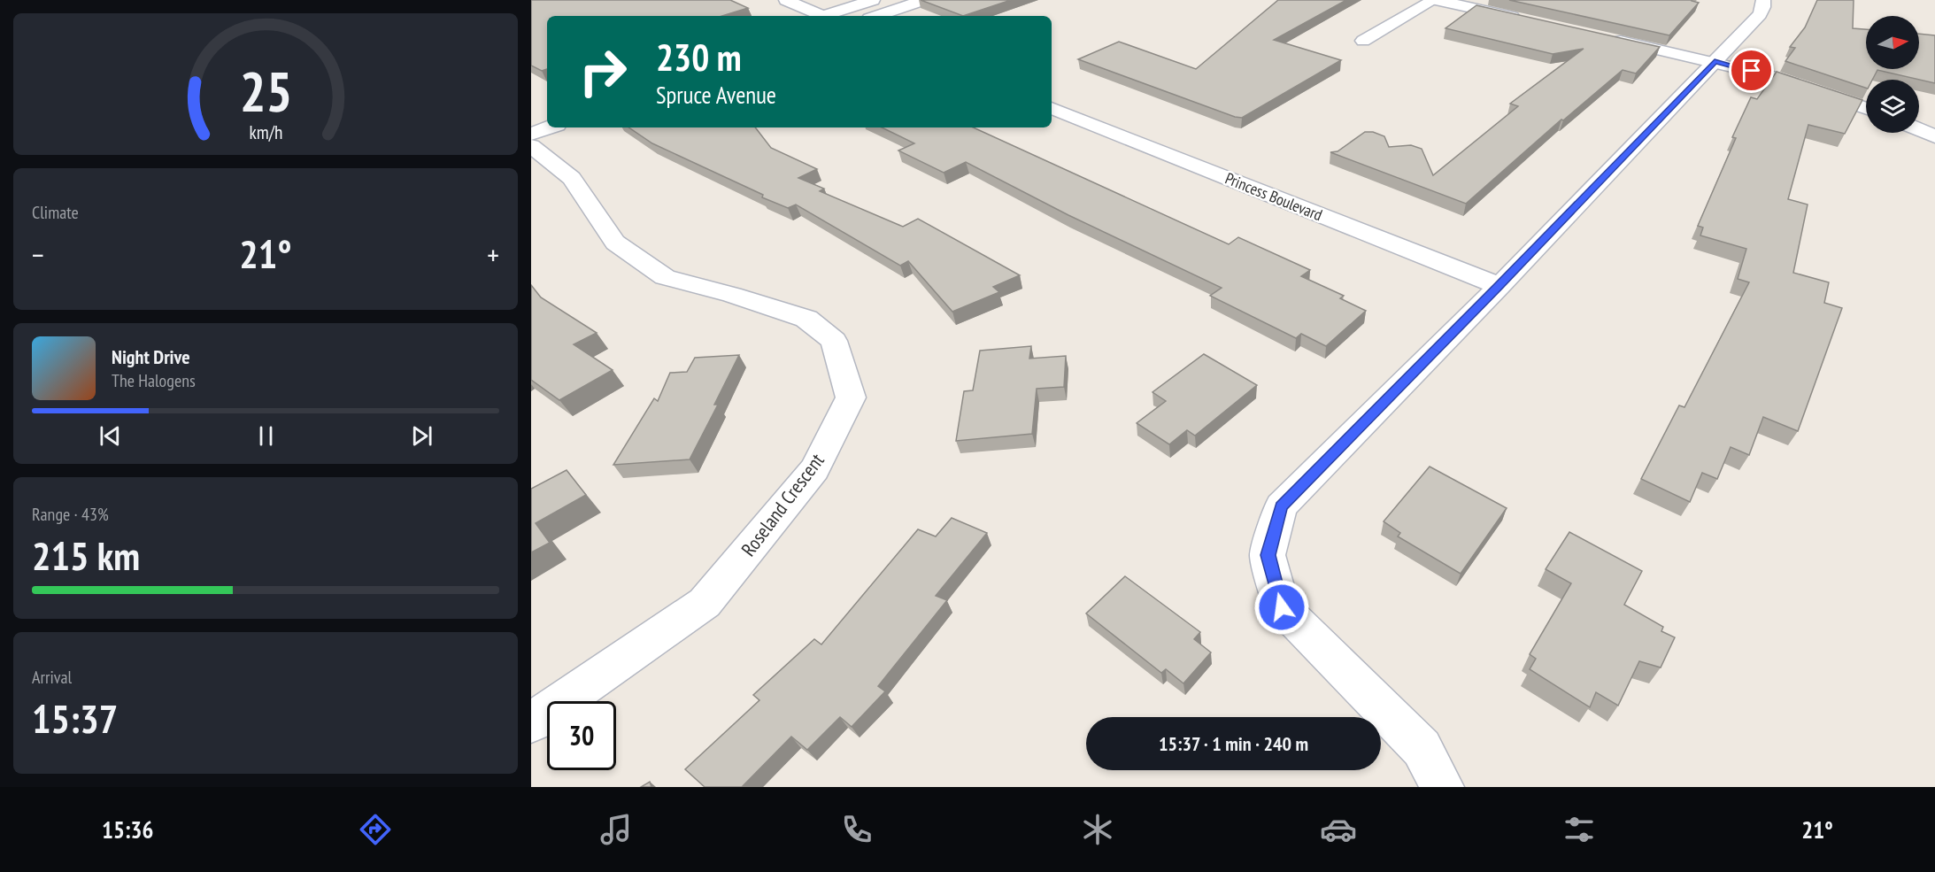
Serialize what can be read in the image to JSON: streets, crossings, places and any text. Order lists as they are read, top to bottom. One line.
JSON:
{"streets":{"street":["Princess Boulevard","Roseland Crescent"]},"north":"right","page":{"turn":["230 m","Spruce Avenue"],"tile":["Climate",["Range · 43%","215 km"],["Arrival","15:37"]],"heat":["−","21°","+"],"song":["Night Drive","The Halogens"],"limit":"30","trip":"15:37 · 1 min · 240 m","tabs":["15:36","21°"],"gauge":["25","km/h"]}}
